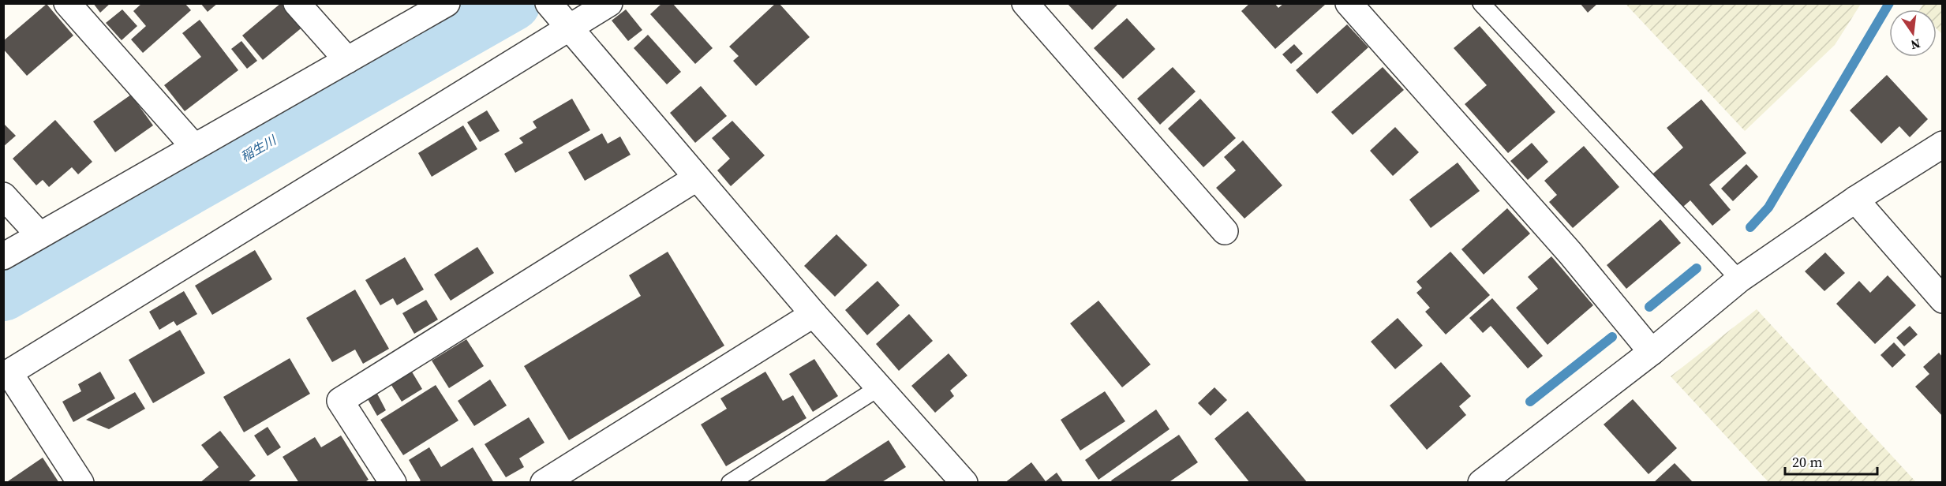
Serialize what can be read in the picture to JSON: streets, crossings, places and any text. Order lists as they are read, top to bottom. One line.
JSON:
{"water":["稲生川"],"scale_bar":"20 m","north":"bottom"}
